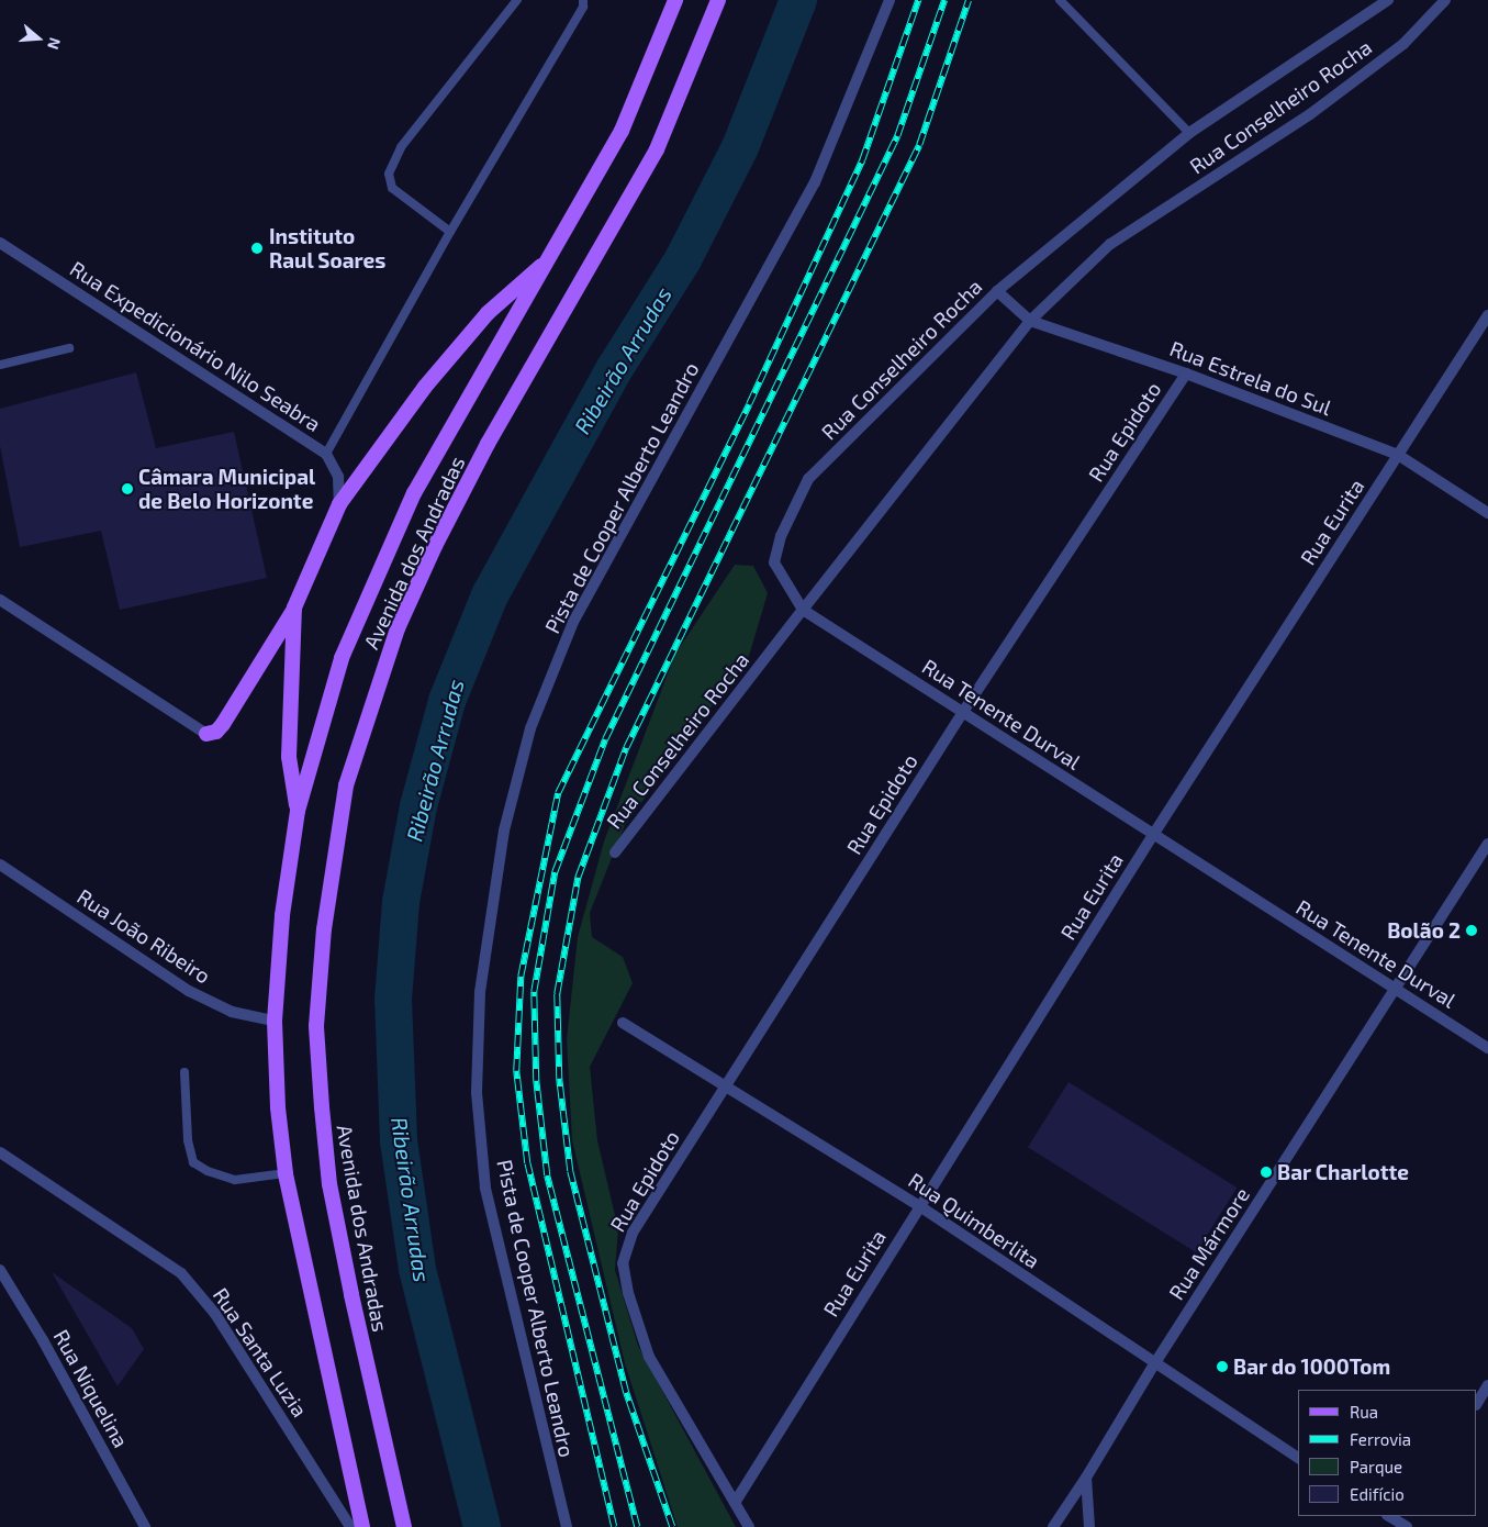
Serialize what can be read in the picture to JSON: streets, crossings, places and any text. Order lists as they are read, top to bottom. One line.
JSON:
{"streets":{"main road":["Avenida dos Andradas"],"street":["Rua Conselheiro Rocha","Rua Expedicionário Nilo Seabra","Rua Estrela do Sul","Rua Epidoto","Pista de Cooper Alberto Leandro","Rua Eurita","Rua Tenente Durval","Rua João Ribeiro","Rua Quimberlita","Rua Mármore","Rua Santa Luzia","Rua Niquelina"]},"crossings":[["Rua Conselheiro Rocha","Rua Estrela do Sul"],["Rua Conselheiro Rocha","Rua Tenente Durval"],["Rua Estrela do Sul","Rua Epidoto"],["Rua Estrela do Sul","Rua Eurita"],["Rua Epidoto","Rua Eurita"],["Rua Epidoto","Rua Tenente Durval"],["Rua Epidoto","Rua Quimberlita"],["Rua Eurita","Rua Tenente Durval"],["Rua Eurita","Rua Quimberlita"],["Avenida dos Andradas","Rua João Ribeiro"],["Rua Tenente Durval","Rua Mármore"],["Rua Quimberlita","Rua Mármore"]],"water":["Ribeirão Arrudas"],"places":["Instituto Raul Soares","Câmara Municipal de Belo Horizonte","Bolão 2","Bar Charlotte","Bar do 1000Tom"],"legend":["Rua","Ferrovia","Parque","Edifício"],"north":"right"}
